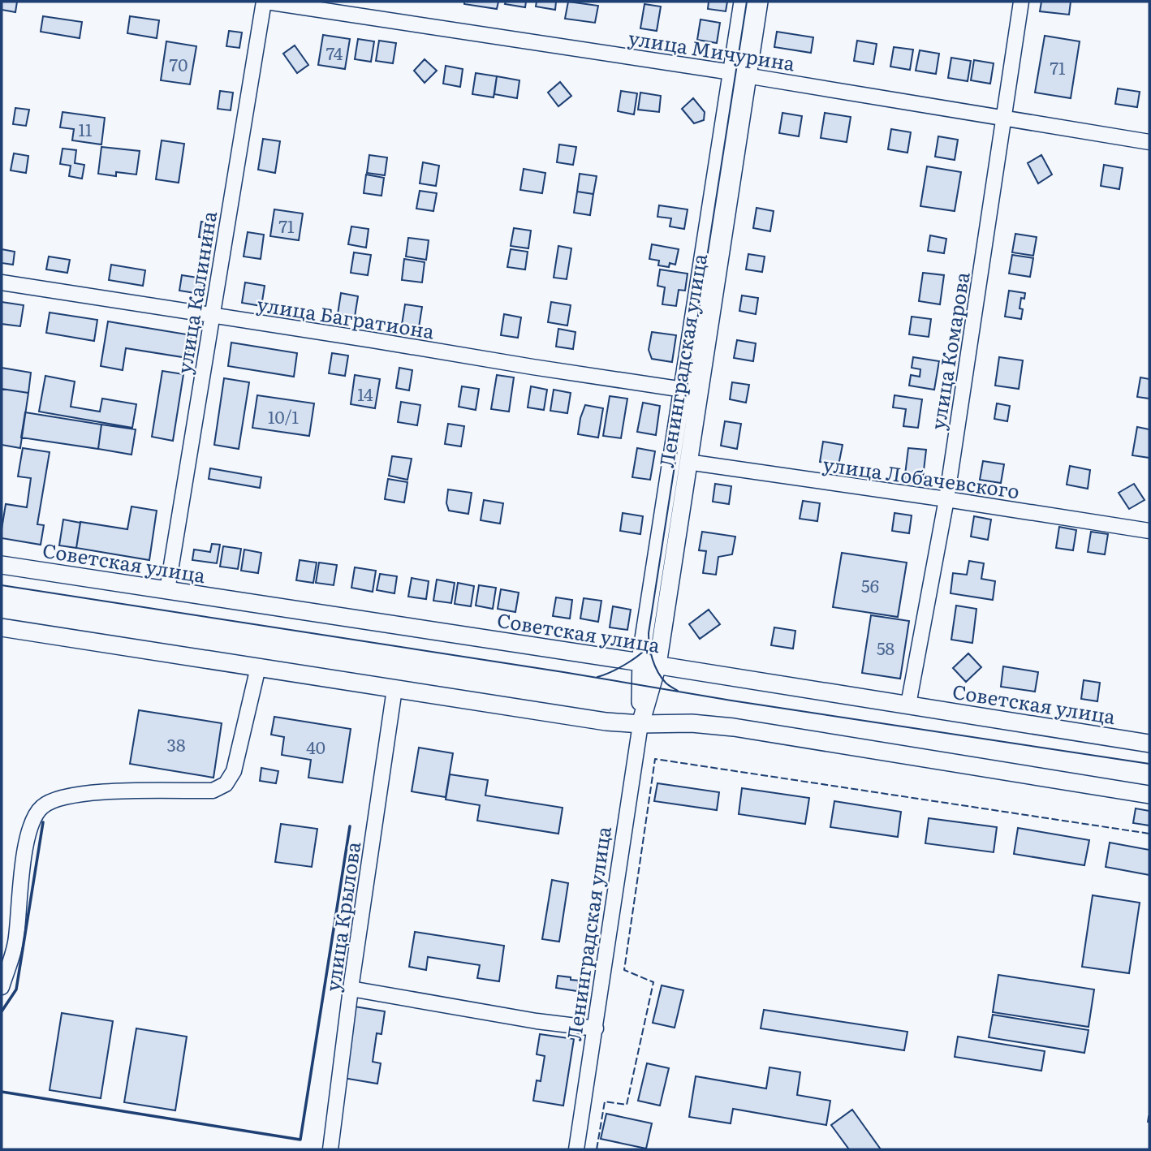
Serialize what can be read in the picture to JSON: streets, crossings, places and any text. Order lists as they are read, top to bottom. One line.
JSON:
{"streets":{"main road":["Ленинградская улица","Советская улица"],"street":["улица Мичурина","улица Калинина","улица Багратиона","улица Комарова","улица Лобачевского","улица Крылова"]},"crossings":[["улица Мичурина","улица Калинина"],["улица Мичурина","улица Комарова"],["улица Мичурина","Ленинградская улица"],["улица Калинина","улица Багратиона"],["улица Калинина","Советская улица"],["улица Багратиона","Ленинградская улица"],["улица Комарова","улица Лобачевского"],["улица Комарова","Советская улица"],["Ленинградская улица","улица Лобачевского"],["Ленинградская улица","Советская улица"]],"house_numbers":["74","70","71","11","71","14","10/1","56","58","38","40"]}
